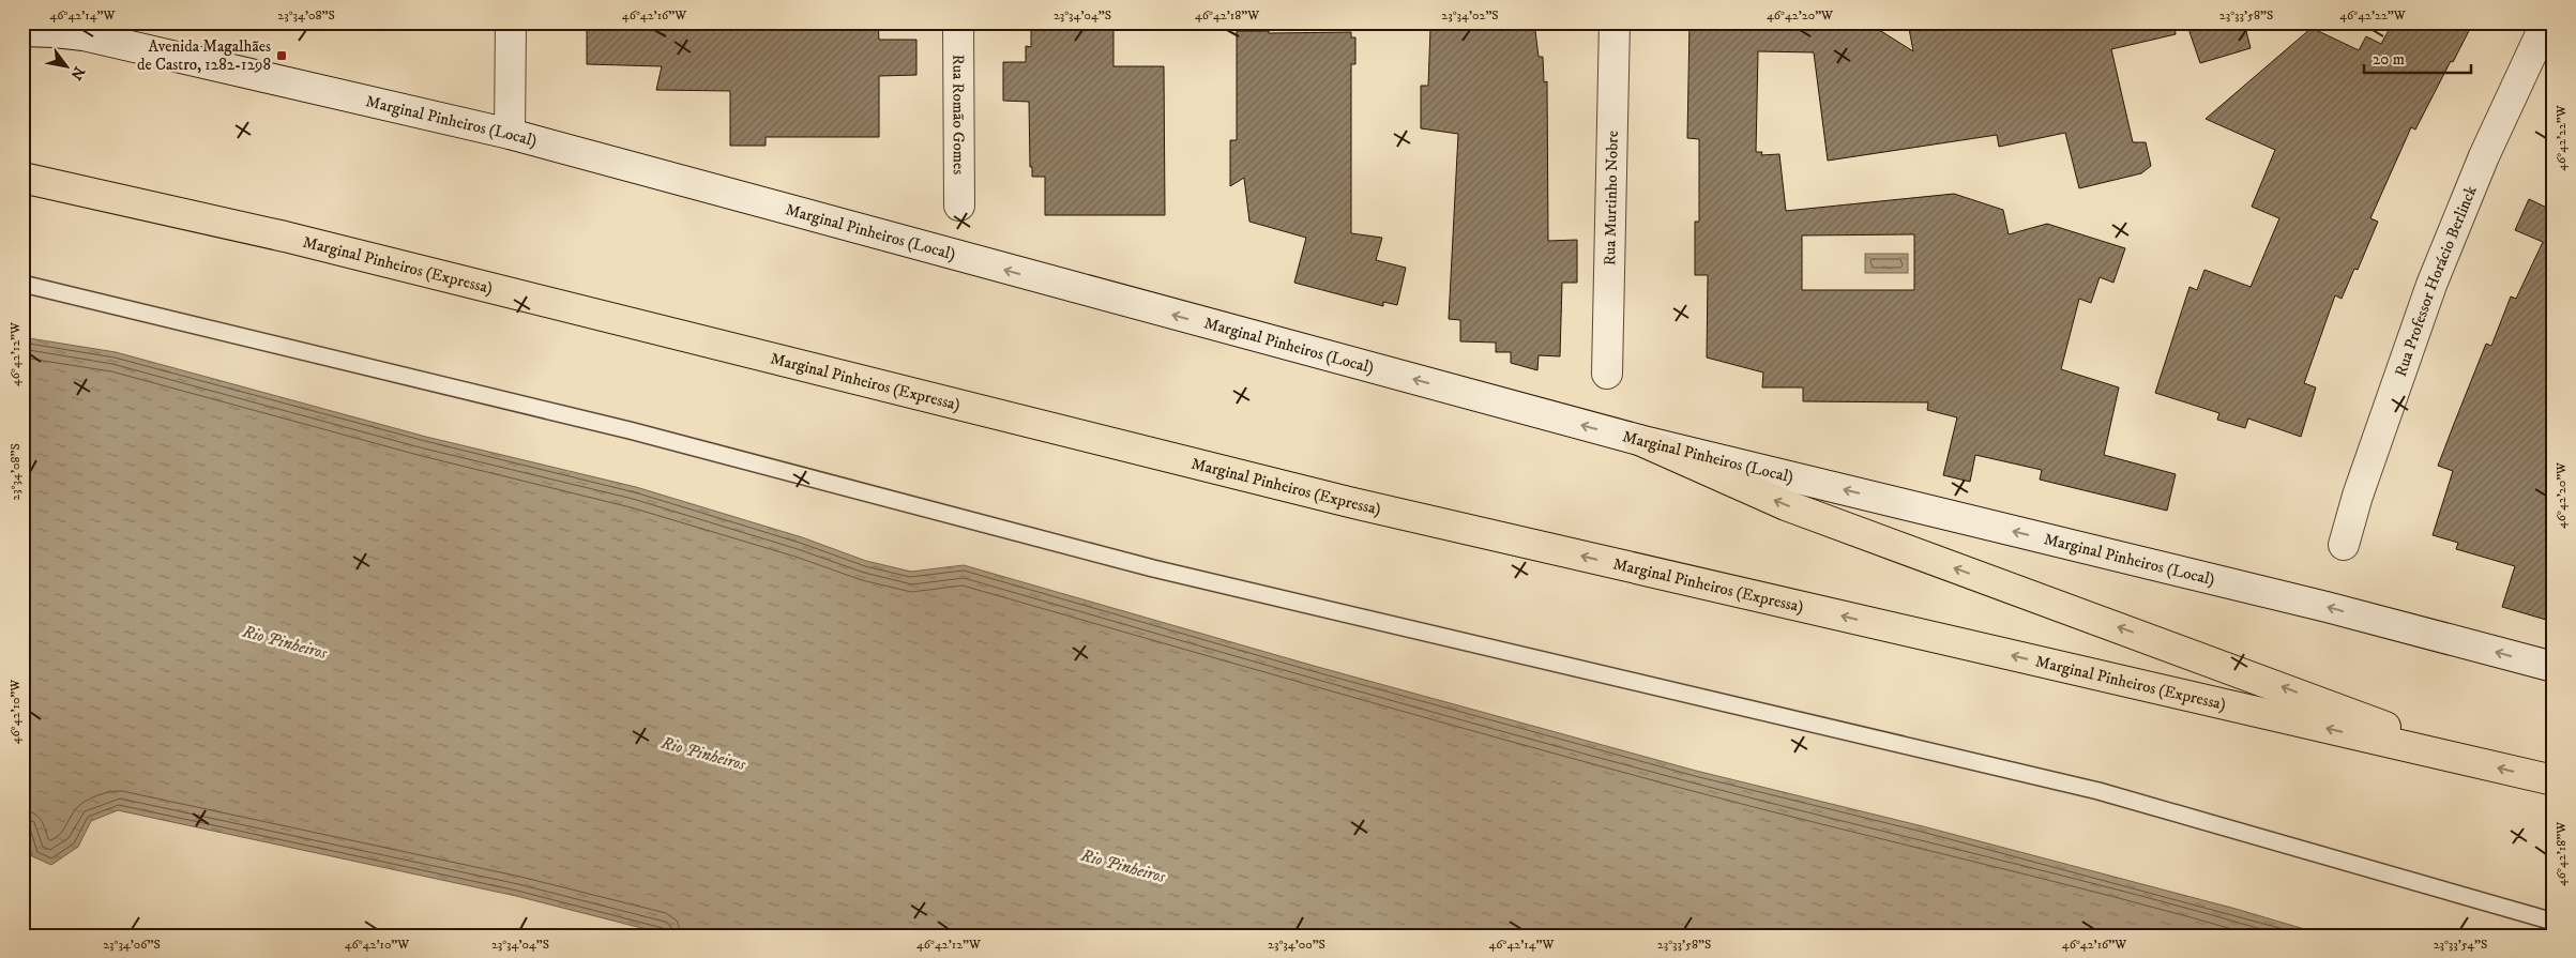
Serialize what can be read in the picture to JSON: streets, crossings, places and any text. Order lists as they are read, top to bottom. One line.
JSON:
{"streets":{"highway":["Marginal Pinheiros (Expressa)"],"main road":["Rua Romão Gomes","Marginal Pinheiros (Local)","Rua Murtinho Nobre","Rua Professor Horácio Berlinck"]},"one_way":["Marginal Pinheiros (Local)"],"water":["Rio Pinheiros"],"places":{"transit":["Avenida Magalhães de Castro, 1282-1298"]},"scale_bar":"20 m","north":"bottom right","coordinates":["46°42'14\"W","23°34'08\"S","46°42'16\"W","23°34'04\"S","46°42'18\"W","23°34'02\"S","46°42'20\"W","23°33'58\"S","46°42'22\"W","46°42'12\"W","46°42'10\"W","23°34'06\"S","23°34'00\"S","23°33'54\"S"]}
